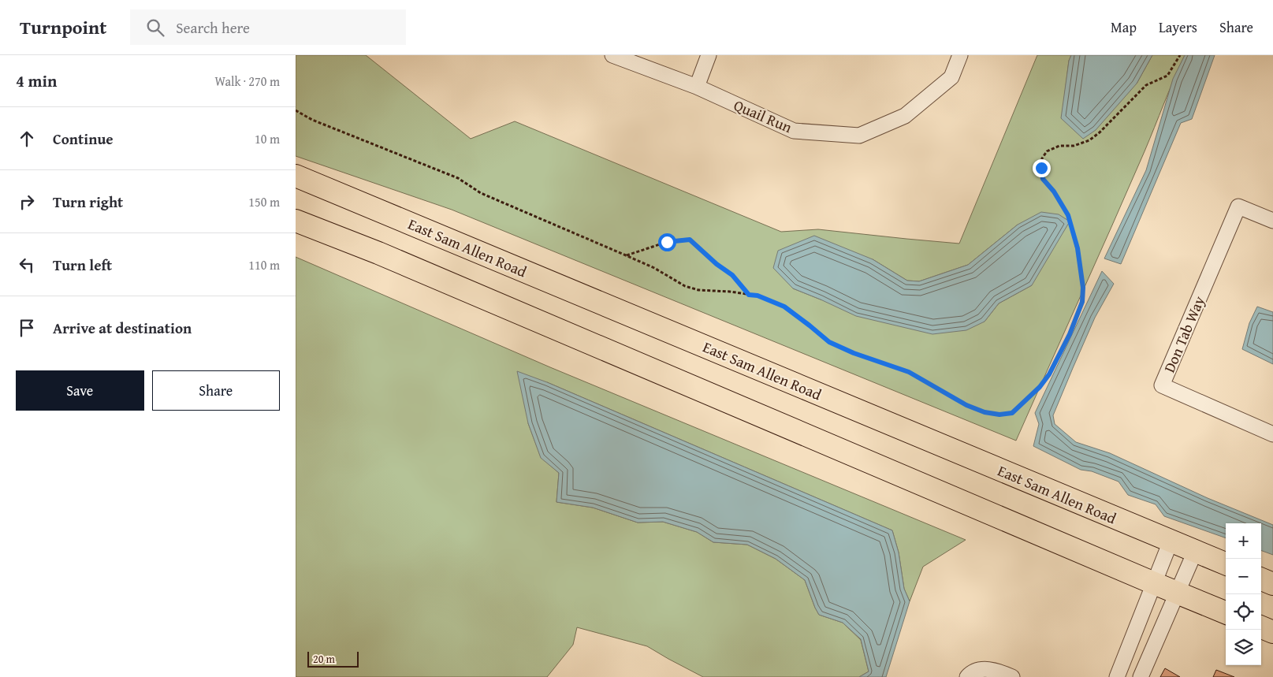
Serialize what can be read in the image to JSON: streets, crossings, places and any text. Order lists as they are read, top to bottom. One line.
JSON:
{"streets":{"main road":["East Sam Allen Road"],"street":["Quail Run","Don Tab Way"]},"scale_bar":"20 m","page":{"header":"Turnpoint","search":"Search here","nav":["Map","Layers","Share"],"heading":["4 min","Walk · 270 m"],"list":[["Continue","10 m"],["Turn right","150 m"],["Turn left","110 m"],"Arrive at destination"],"buttons":["Save","Share"],"map_buttons":["+","−"],"scale":"20 m"}}
